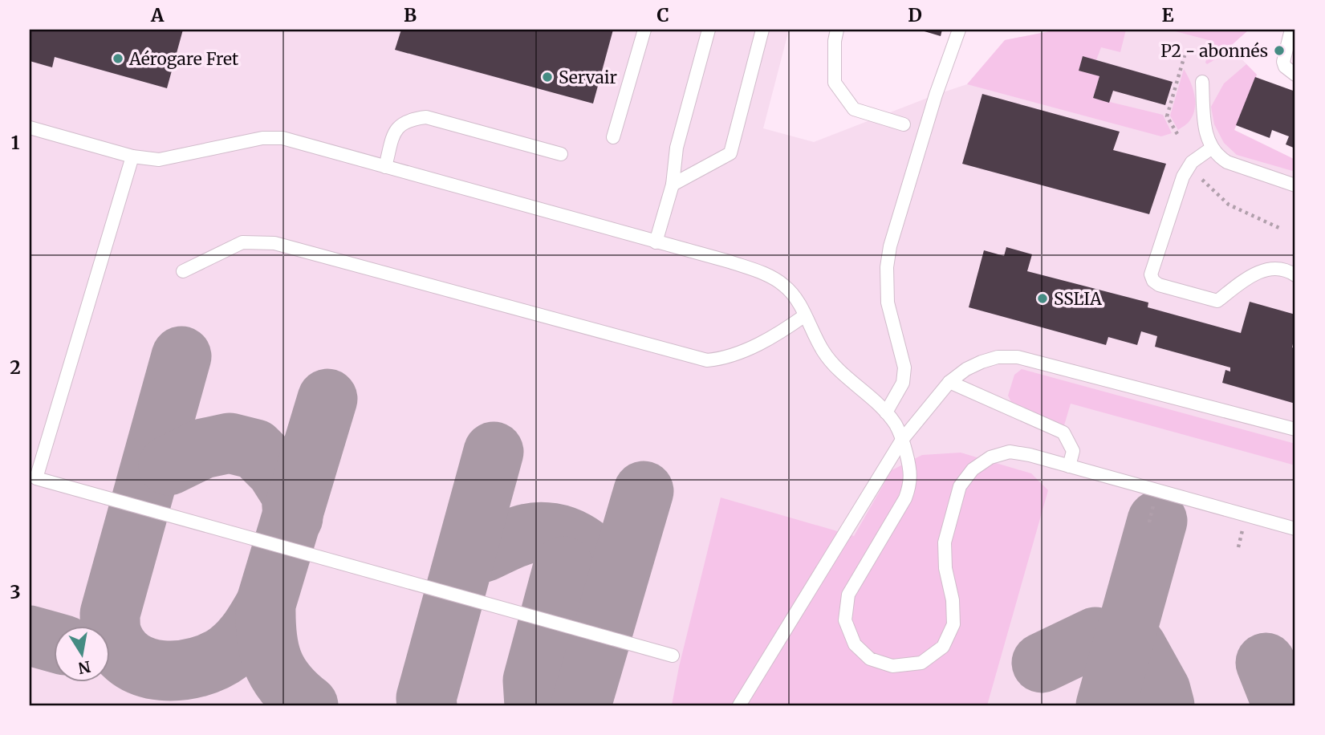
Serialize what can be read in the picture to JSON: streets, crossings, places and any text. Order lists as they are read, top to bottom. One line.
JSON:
{"places":["P2 - abonnés","Aérogare Fret","Servair","SSLIA"],"north":"bottom","grid":{"columns":["A","B","C","D","E"],"rows":["1","2","3"]}}
